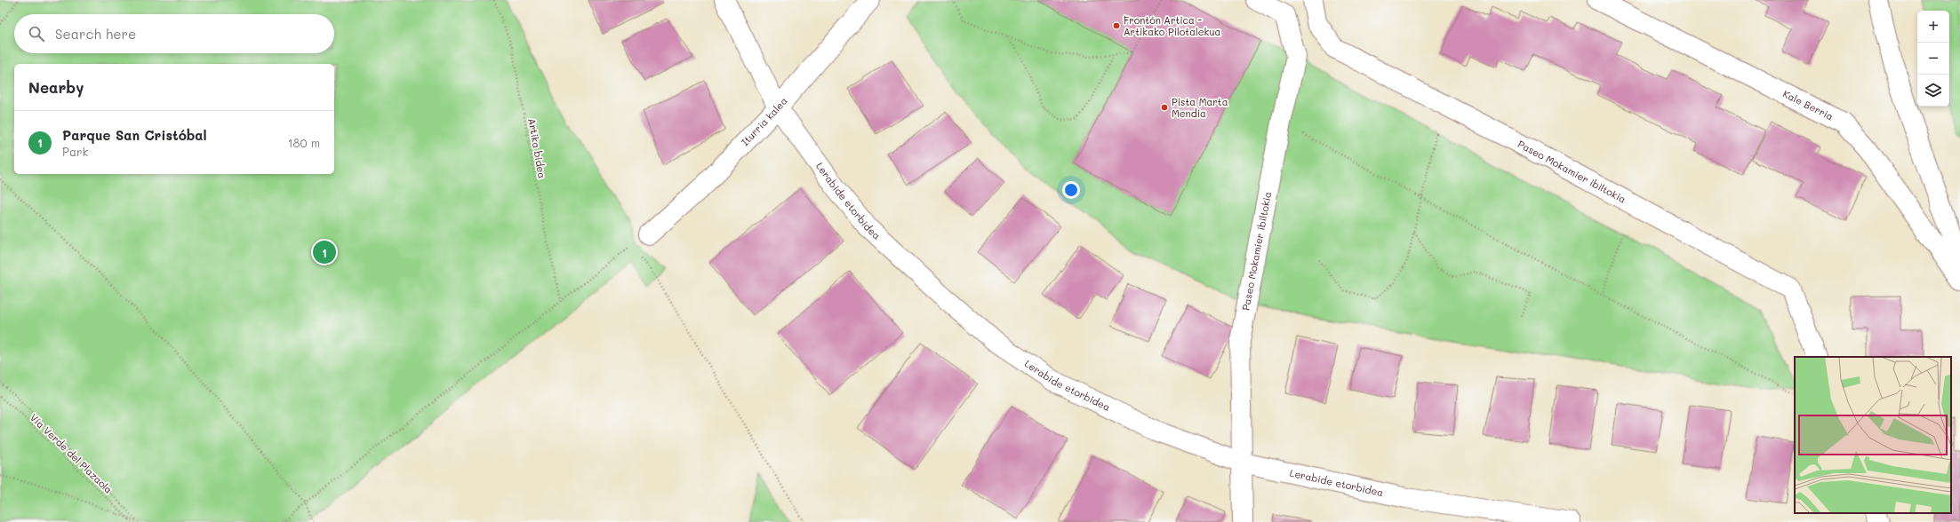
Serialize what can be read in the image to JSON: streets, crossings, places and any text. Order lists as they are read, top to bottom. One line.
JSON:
{"streets":{"street":["Kale Berria","Iturria kalea","Paseo Mokamier ibiltokia","Lerabide etorbidea"],"path":["Artika bidea","Vía Verde del Plazaola"]},"crossings":[["Iturria kalea","Lerabide etorbidea"],["Paseo Mokamier ibiltokia","Lerabide etorbidea"]],"places":["Frontón Artica - Artikako Pilotalekua","Pista Marta Mendia"],"page":{"map_buttons":["+","−"],"search":"Search here","heading":"Nearby","list":[{"mark":"1","name":"Parque San Cristóbal","note":"Park","value":"180 m"}],"pins":"1"}}
